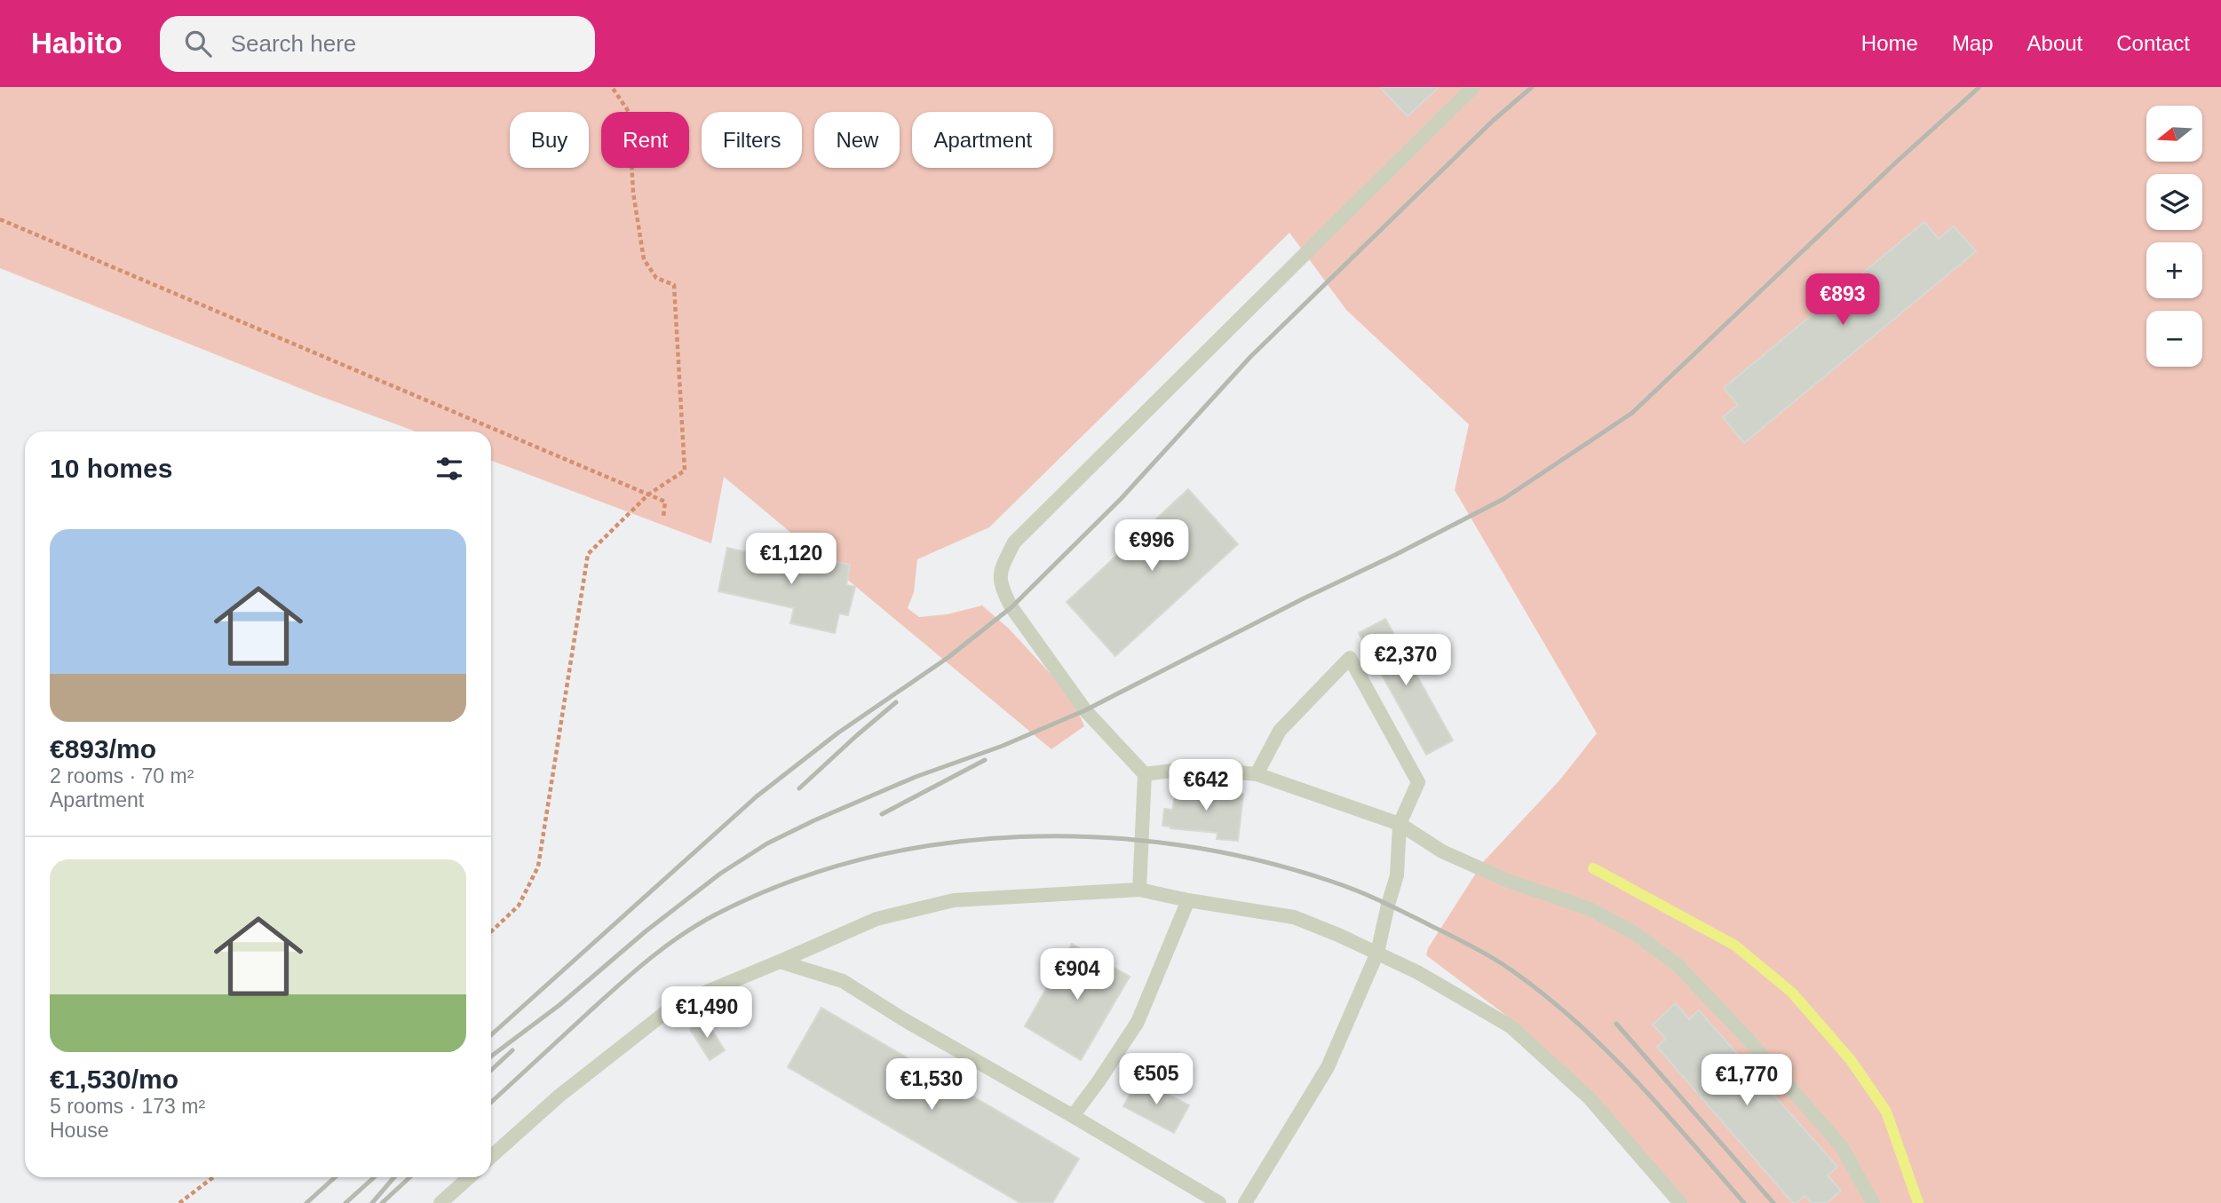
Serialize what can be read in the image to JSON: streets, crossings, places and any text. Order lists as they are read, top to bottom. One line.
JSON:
{"north":"left","page":{"header":"Habito","search":"Search here","nav":["Home","Map","About","Contact"],"map_buttons":["+","−"],"chip":["Buy","Rent","Filters","New","Apartment"],"price":["€893","€996","€1,120","€2,370","€642","€904","€1,490","€505","€1,770","€1,530"],"heading":"10 homes","list":[{"name":"€893/mo","note":"2 rooms · 70 m² · Apartment"},{"name":"€1,530/mo","note":"5 rooms · 173 m² · House"}]}}
